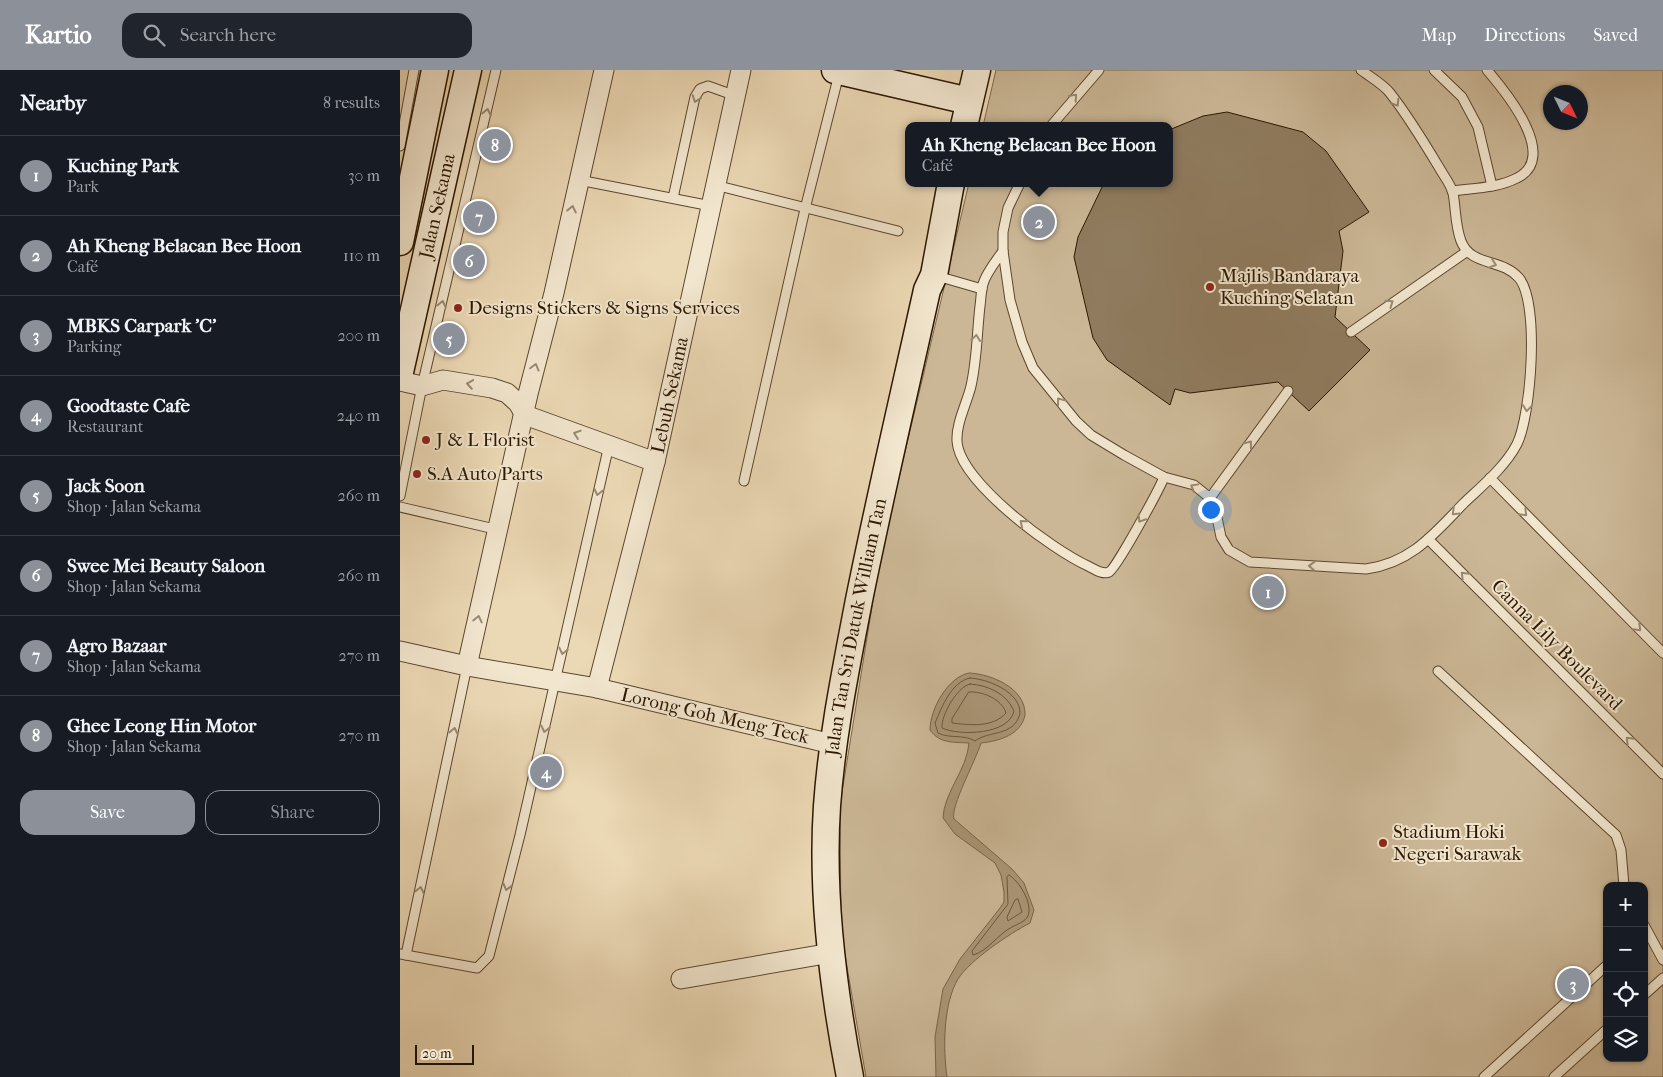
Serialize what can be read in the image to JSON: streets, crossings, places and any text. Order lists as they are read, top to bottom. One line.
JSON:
{"streets":{"street":["Jalan Sekama","Lebuh Sekama","Jalan Tan Sri Datuk William Tan","Lorong Goh Meng Teck"],"lane":["Canna Lily Boulevard"]},"crossings":[["Lebuh Sekama","Lorong Goh Meng Teck"],["Jalan Tan Sri Datuk William Tan","Lorong Goh Meng Teck"]],"one_way":["Canna Lily Boulevard"],"places":["Majlis Bandaraya Kuching Selatan","Designs Stickers & Signs Services","J & L Florist","S.A Auto Parts","Stadium Hoki Negeri Sarawak"],"scale_bar":"20 m","north":"bottom right","page":{"header":"Kartio","search":"Search here","nav":["Map","Directions","Saved"],"heading":["Nearby","8 results"],"popup":["Ah Kheng Belacan Bee Hoon","Café"],"pins":["8","7","2","6","5","1","4","3"],"list":[{"mark":"1","name":"Kuching Park","note":"Park","value":"30 m"},{"mark":"2","name":"Ah Kheng Belacan Bee Hoon","note":"Café","value":"110 m"},{"mark":"3","name":"MBKS Carpark 'C'","note":"Parking","value":"200 m"},{"mark":"4","name":"Goodtaste Cafe","note":"Restaurant","value":"240 m"},{"mark":"5","name":"Jack Soon","note":"Shop · Jalan Sekama","value":"260 m"},{"mark":"6","name":"Swee Mei Beauty Saloon","note":"Shop · Jalan Sekama","value":"260 m"},{"mark":"7","name":"Agro Bazaar","note":"Shop · Jalan Sekama","value":"270 m"},{"mark":"8","name":"Ghee Leong Hin Motor","note":"Shop · Jalan Sekama","value":"270 m"}],"buttons":["Save","Share"],"map_buttons":["+","−"],"scale":"20 m"}}
